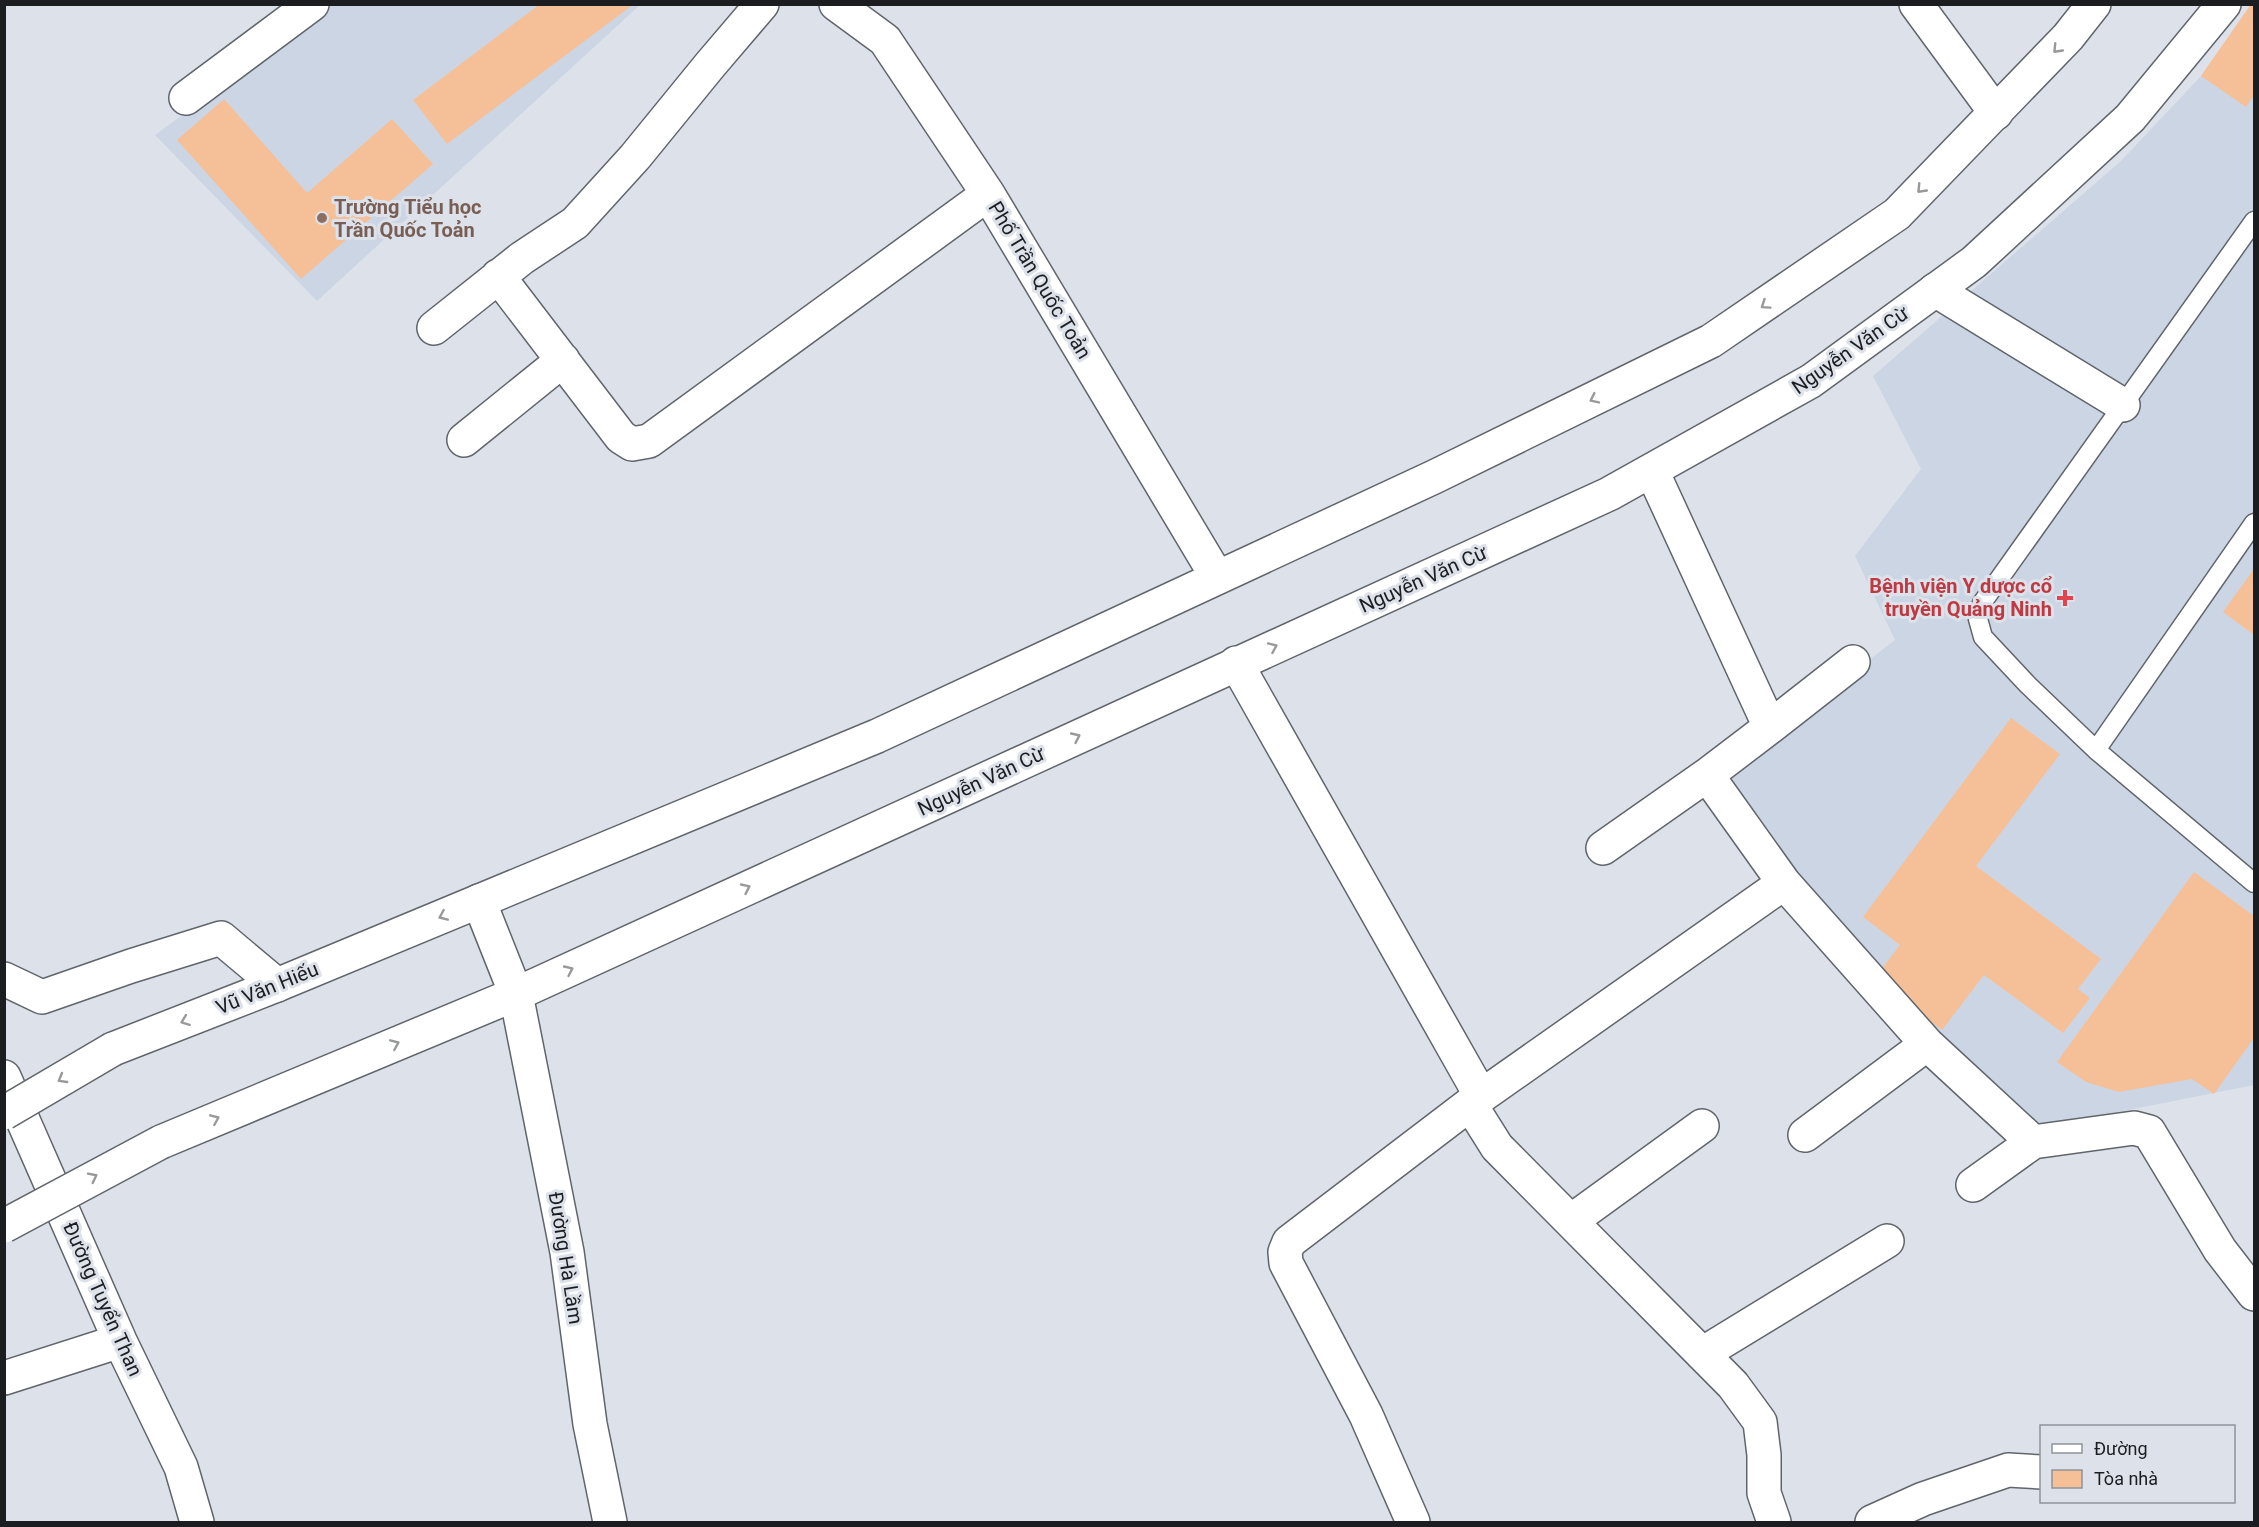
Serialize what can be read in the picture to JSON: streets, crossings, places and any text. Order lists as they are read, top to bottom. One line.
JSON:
{"streets":{"street":["Phố Trần Quốc Toản","Nguyễn Văn Cừ","Vũ Văn Hiếu","Đường Hà Lầm","Đường Tuyển Than"]},"crossings":[["Phố Trần Quốc Toản","Vũ Văn Hiếu"],["Nguyễn Văn Cừ","Đường Hà Lầm"],["Vũ Văn Hiếu","Đường Hà Lầm"]],"places":{"other":["Trường Tiểu học Trần Quốc Toản"],"health":["Bệnh viện Y dược cổ truyền Quảng Ninh"]},"legend":["Đường","Tòa nhà"]}
